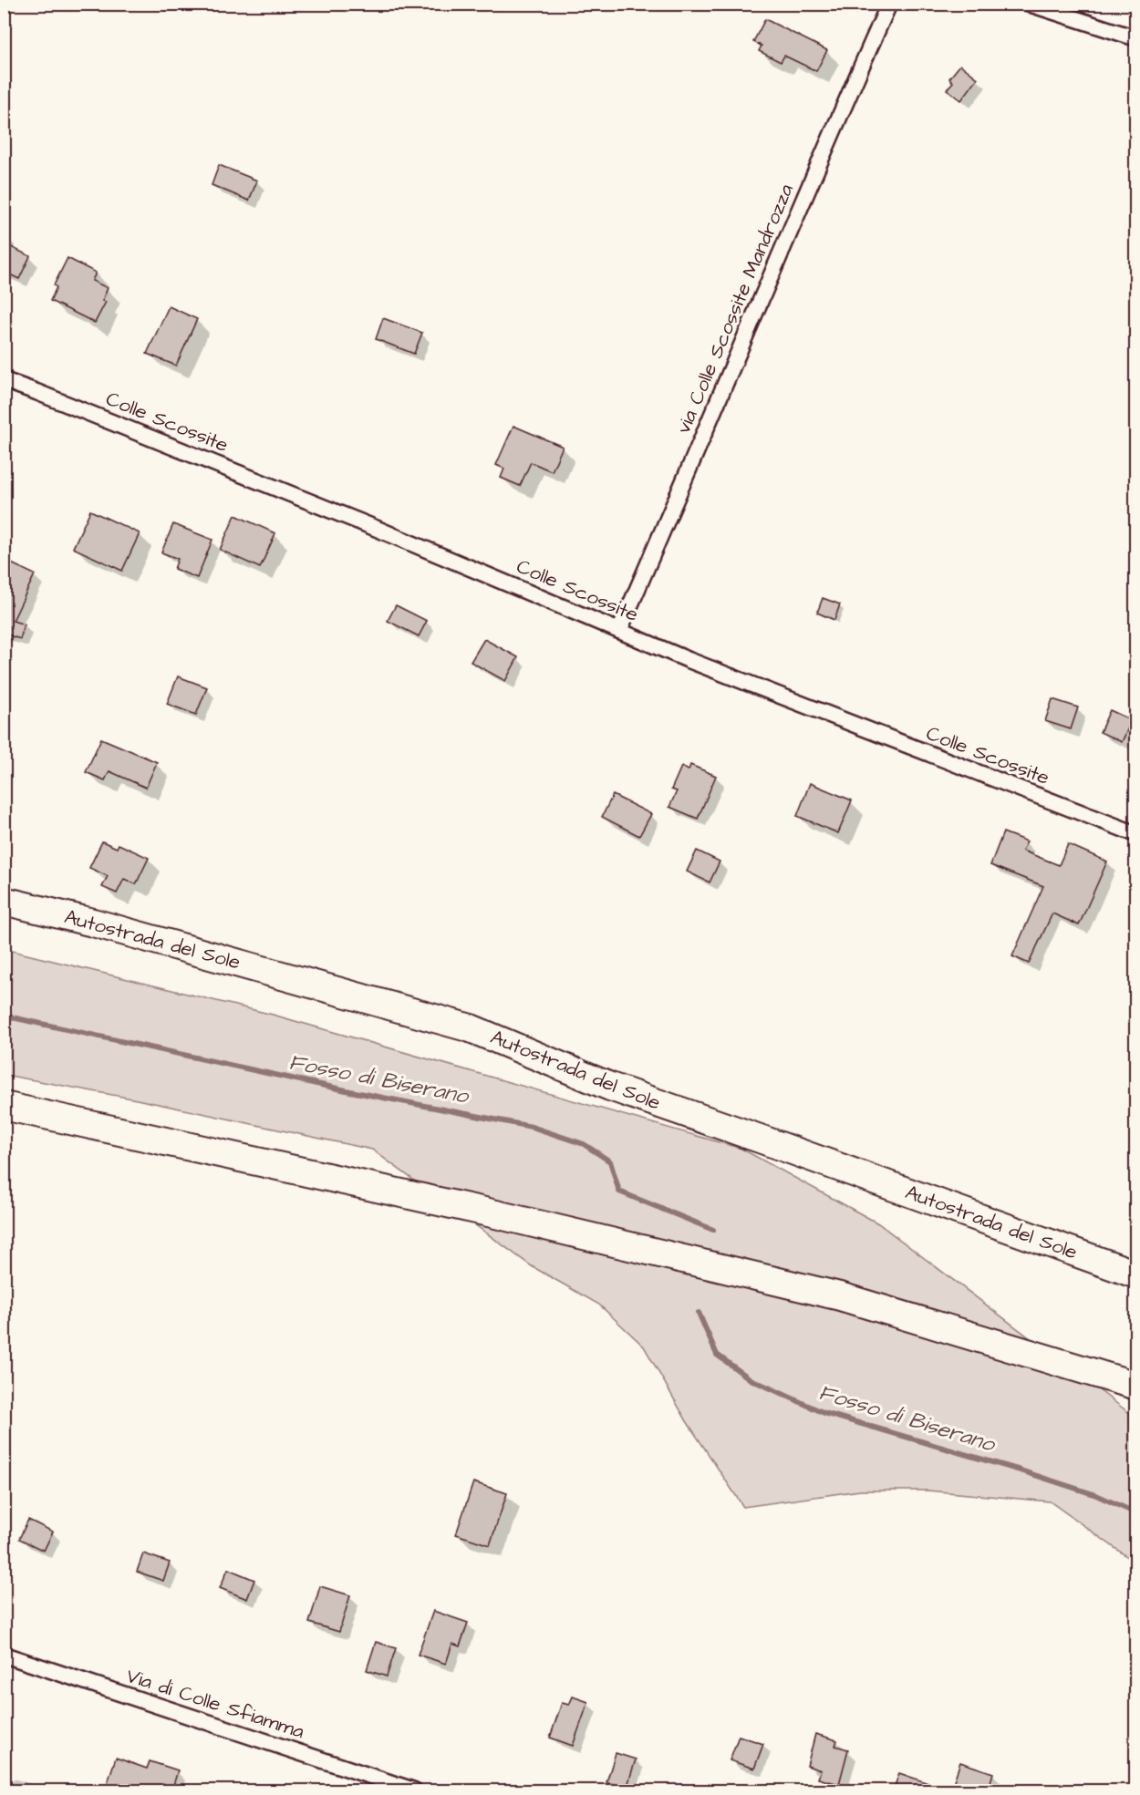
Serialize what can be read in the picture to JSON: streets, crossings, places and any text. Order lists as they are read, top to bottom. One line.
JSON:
{"streets":{"highway":["Autostrada del Sole"],"street":["via Colle Scossite Mandrozza","Colle Scossite","Via di Colle Sfiamma"]},"crossings":[["via Colle Scossite Mandrozza","Colle Scossite"]],"water":["Fosso di Biserano"]}
